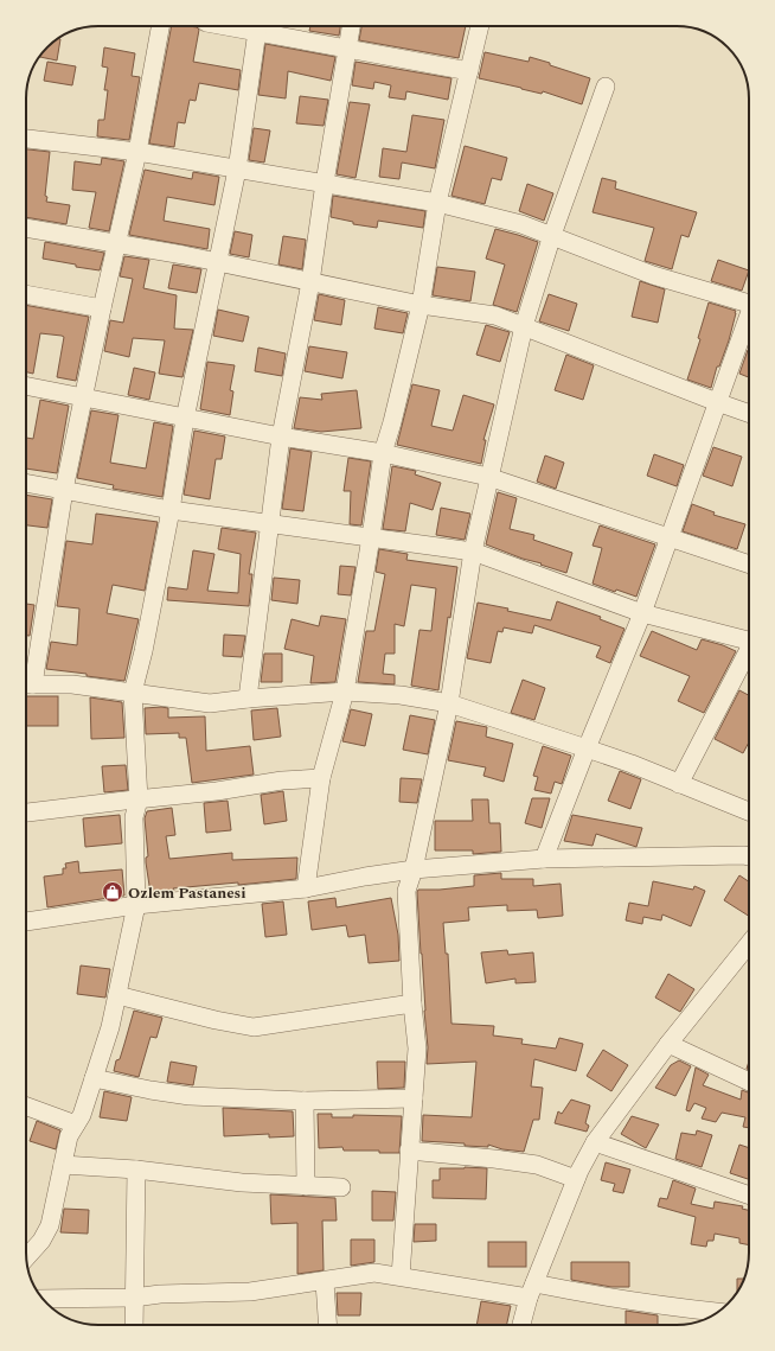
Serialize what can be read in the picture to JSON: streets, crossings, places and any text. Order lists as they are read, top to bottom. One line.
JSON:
{"places":{"shop":["Ozlem Pastanesi"]}}
